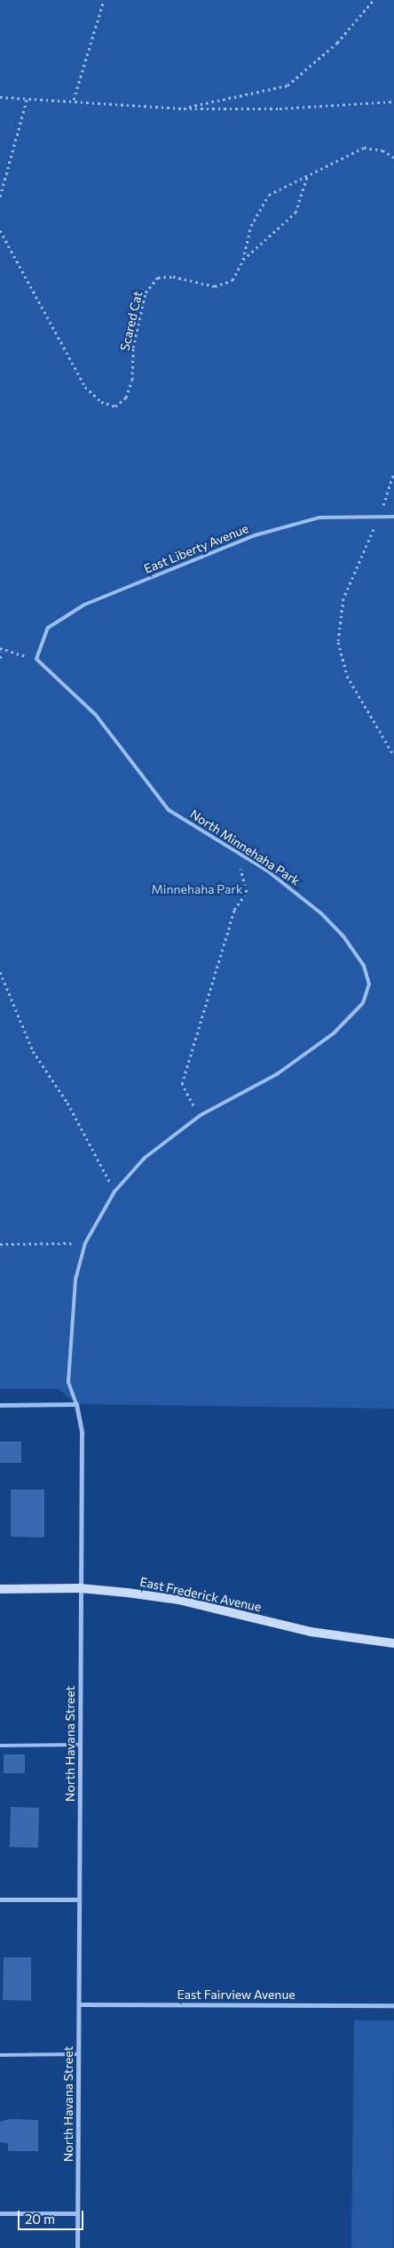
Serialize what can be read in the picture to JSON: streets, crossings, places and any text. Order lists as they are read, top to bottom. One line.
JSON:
{"streets":{"main road":["East Frederick Avenue"],"street":["North Havana Street","East Fairview Avenue"],"lane":["East Liberty Avenue","North Minnehaha Park"],"path":["Scared Cat"]},"crossings":[["East Liberty Avenue","North Minnehaha Park"],["North Minnehaha Park","North Havana Street"],["East Frederick Avenue","North Havana Street"],["North Havana Street","East Fairview Avenue"]],"parks":["Minnehaha Park"],"scale_bar":"20 m"}
